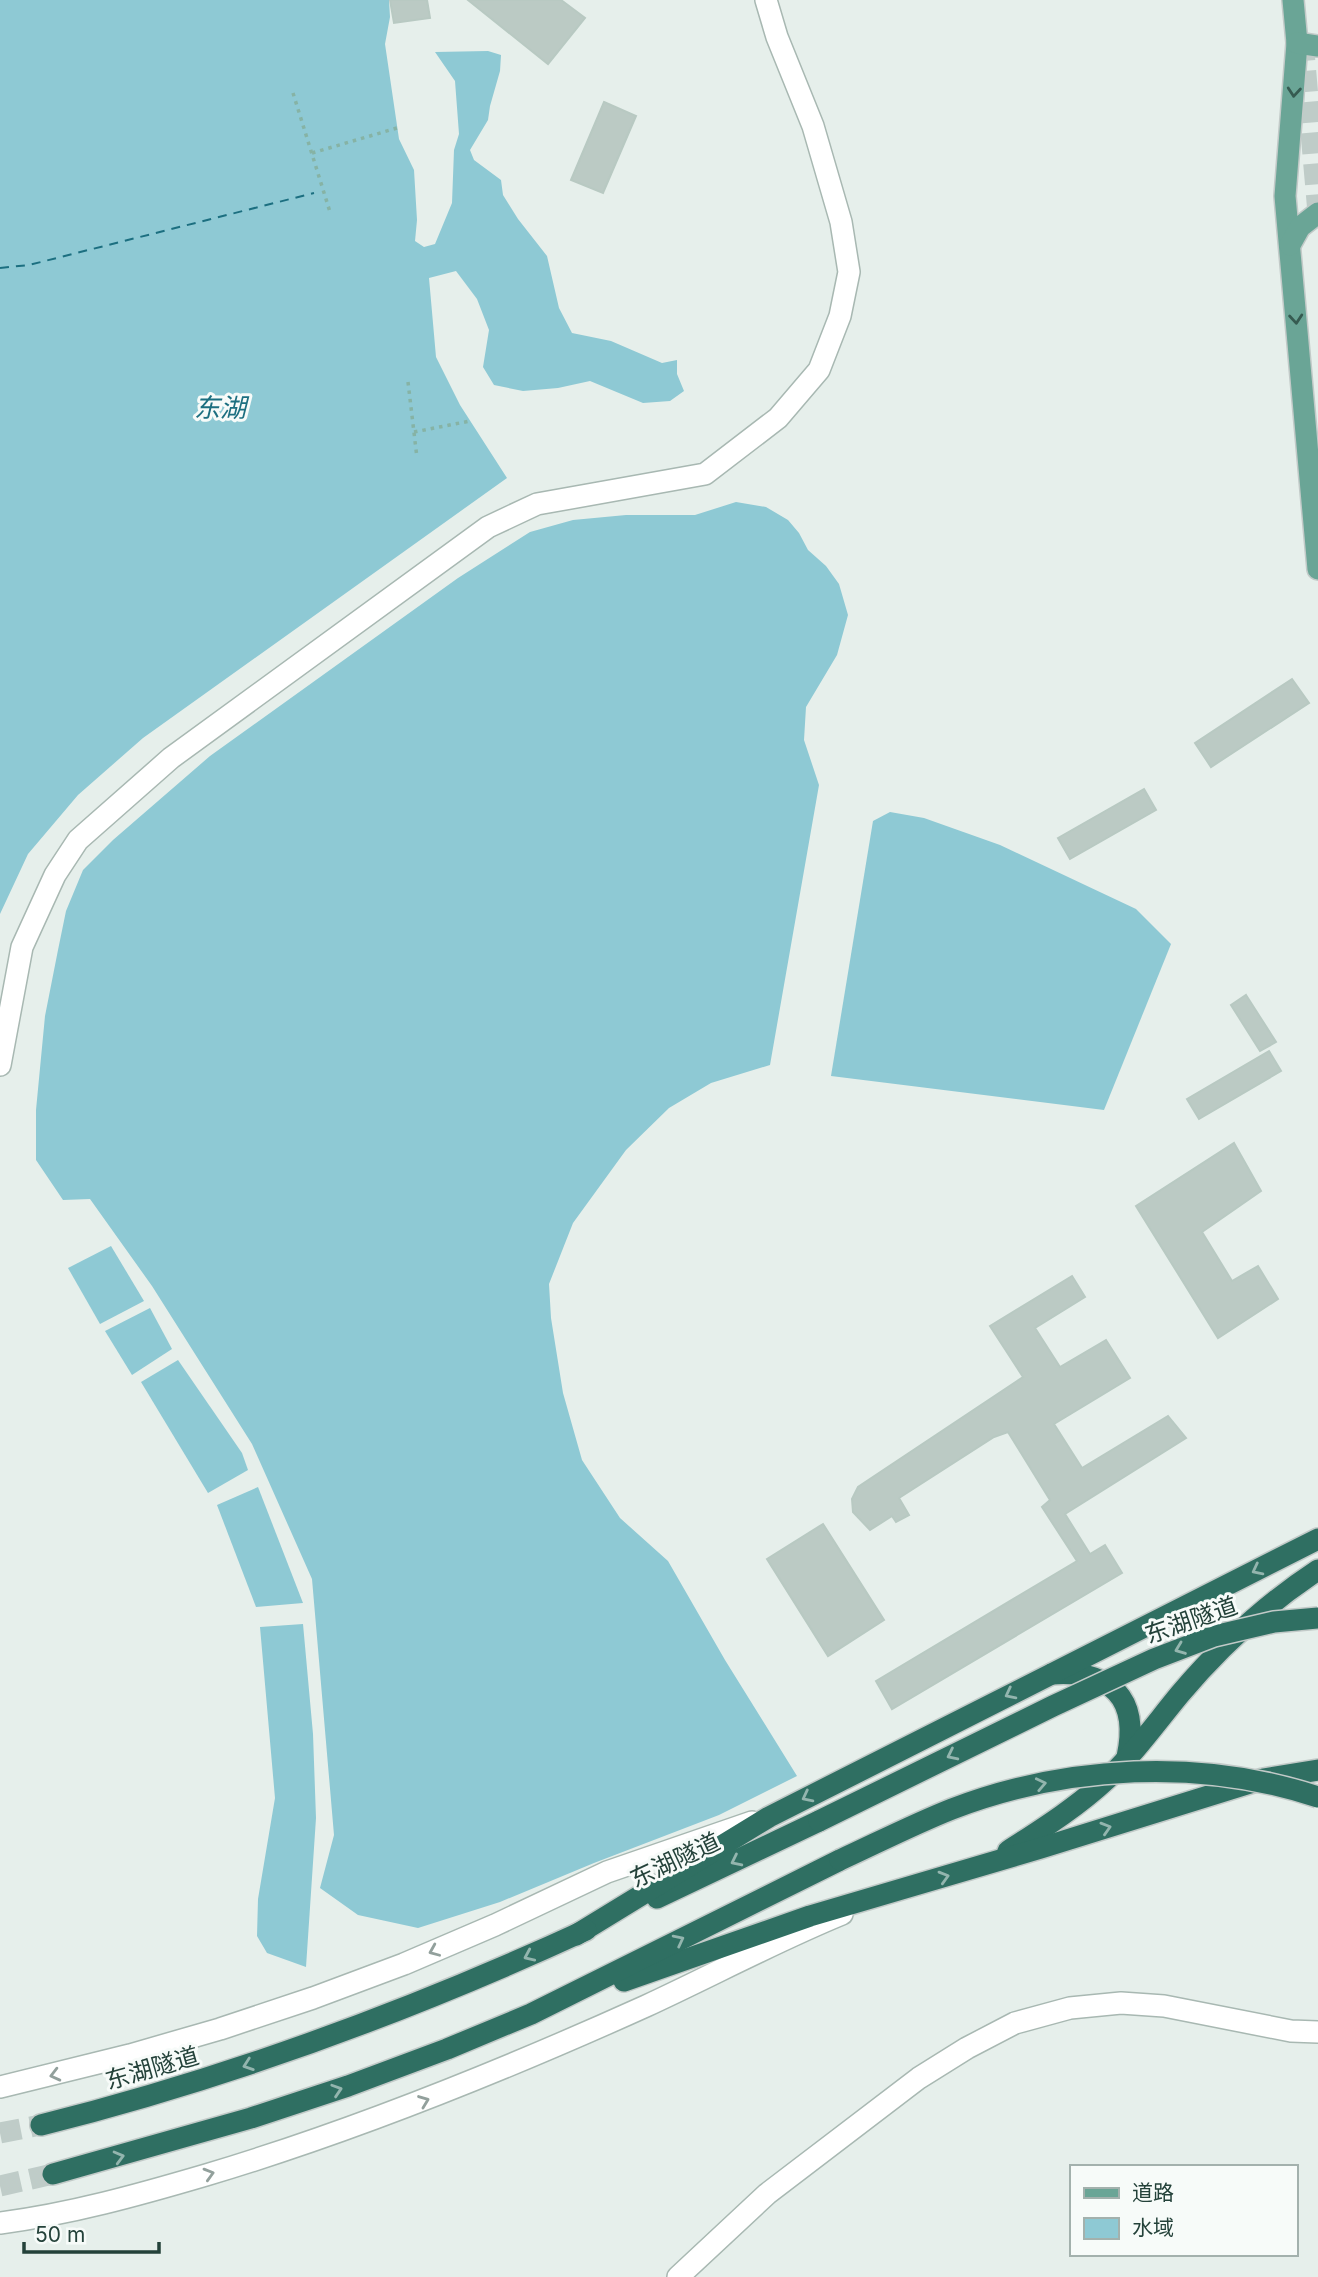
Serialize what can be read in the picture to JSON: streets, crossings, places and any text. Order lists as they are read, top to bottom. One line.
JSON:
{"streets":{"highway":["东湖隧道"]},"water":["东湖"],"legend":["道路","水域"],"scale_bar":"50 m"}
